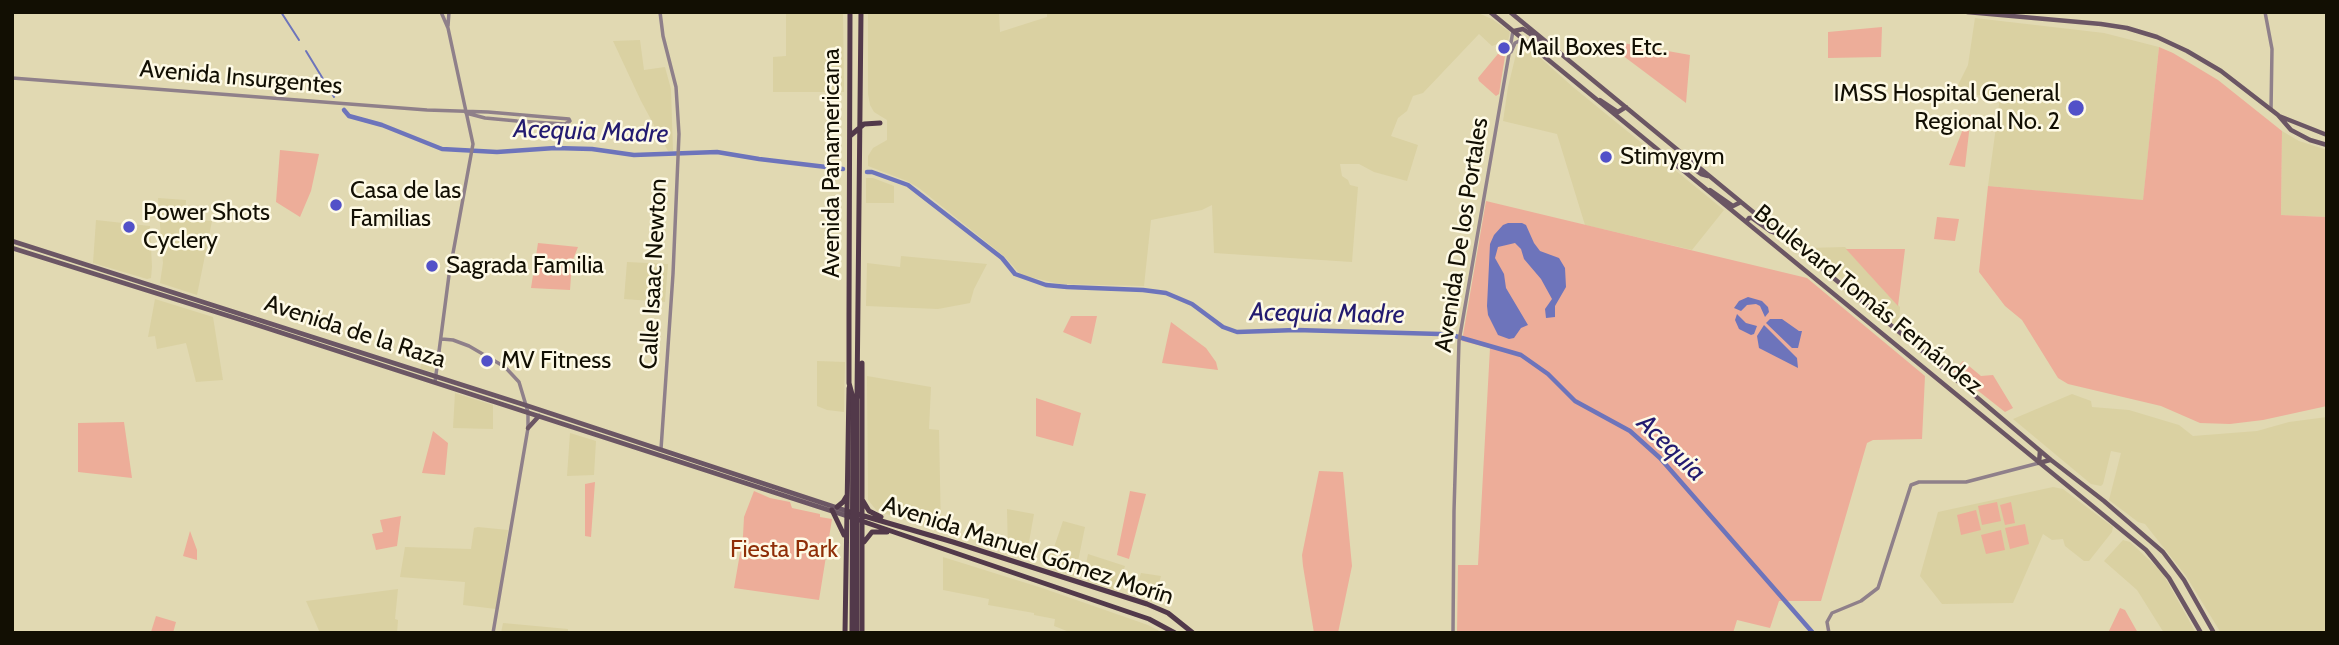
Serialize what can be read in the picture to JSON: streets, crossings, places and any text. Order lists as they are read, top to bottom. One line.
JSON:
{"streets":{"main road":["Avenida Panamericana","Boulevard Tomás Fernández","Avenida de la Raza","Avenida Manuel Gómez Morín"],"street":["Avenida Insurgentes","Avenida De los Portales","Calle Isaac Newton"]},"crossings":[["Avenida De los Portales","Boulevard Tomás Fernández"],["Calle Isaac Newton","Avenida de la Raza"],["Avenida de la Raza","Avenida Manuel Gómez Morín"]],"water":["Acequia Madre","Acequia"],"parks":["Fiesta Park"],"places":["Mail Boxes Etc.","IMSS Hospital General Regional No. 2","Stimygym","Casa de las Familias","Power Shots Cyclery","Sagrada Familia","MV Fitness"]}
